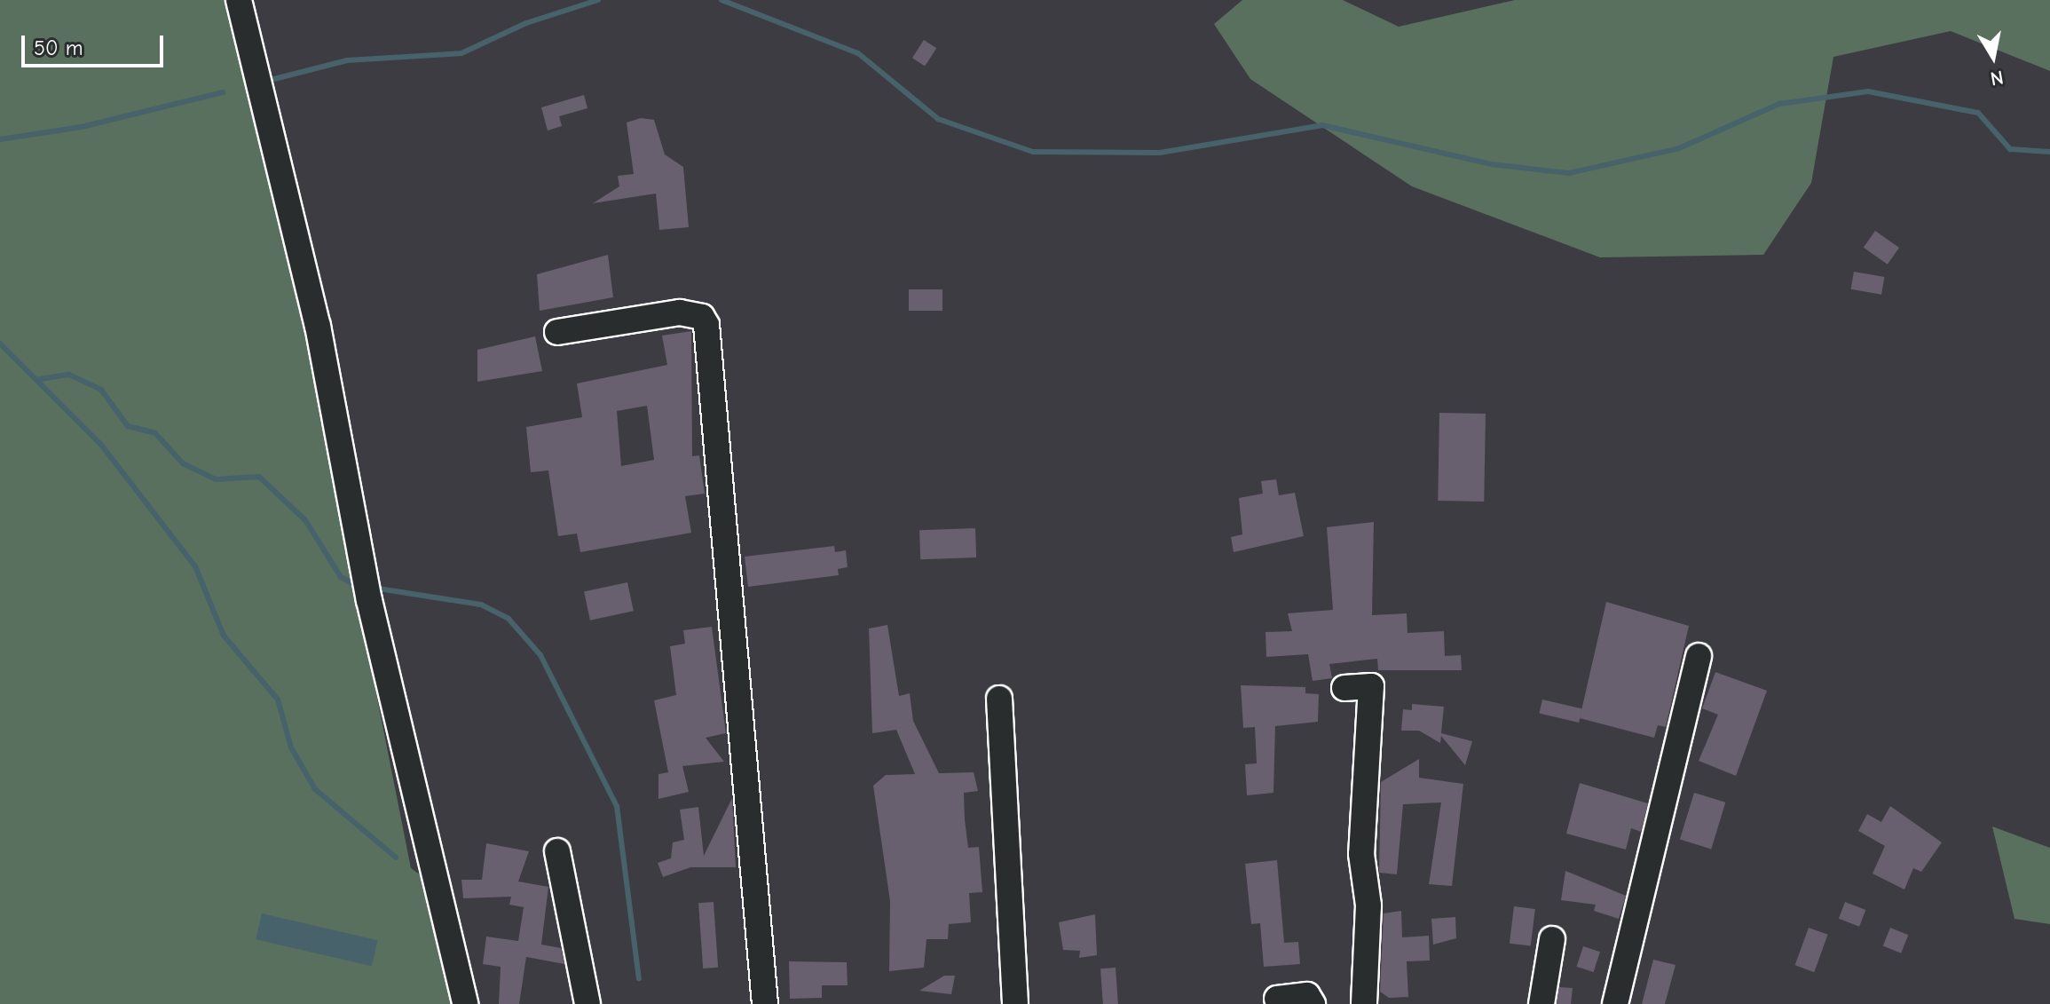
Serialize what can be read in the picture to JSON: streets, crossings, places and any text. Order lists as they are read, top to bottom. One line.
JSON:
{"scale_bar":"50 m","north":"bottom"}
